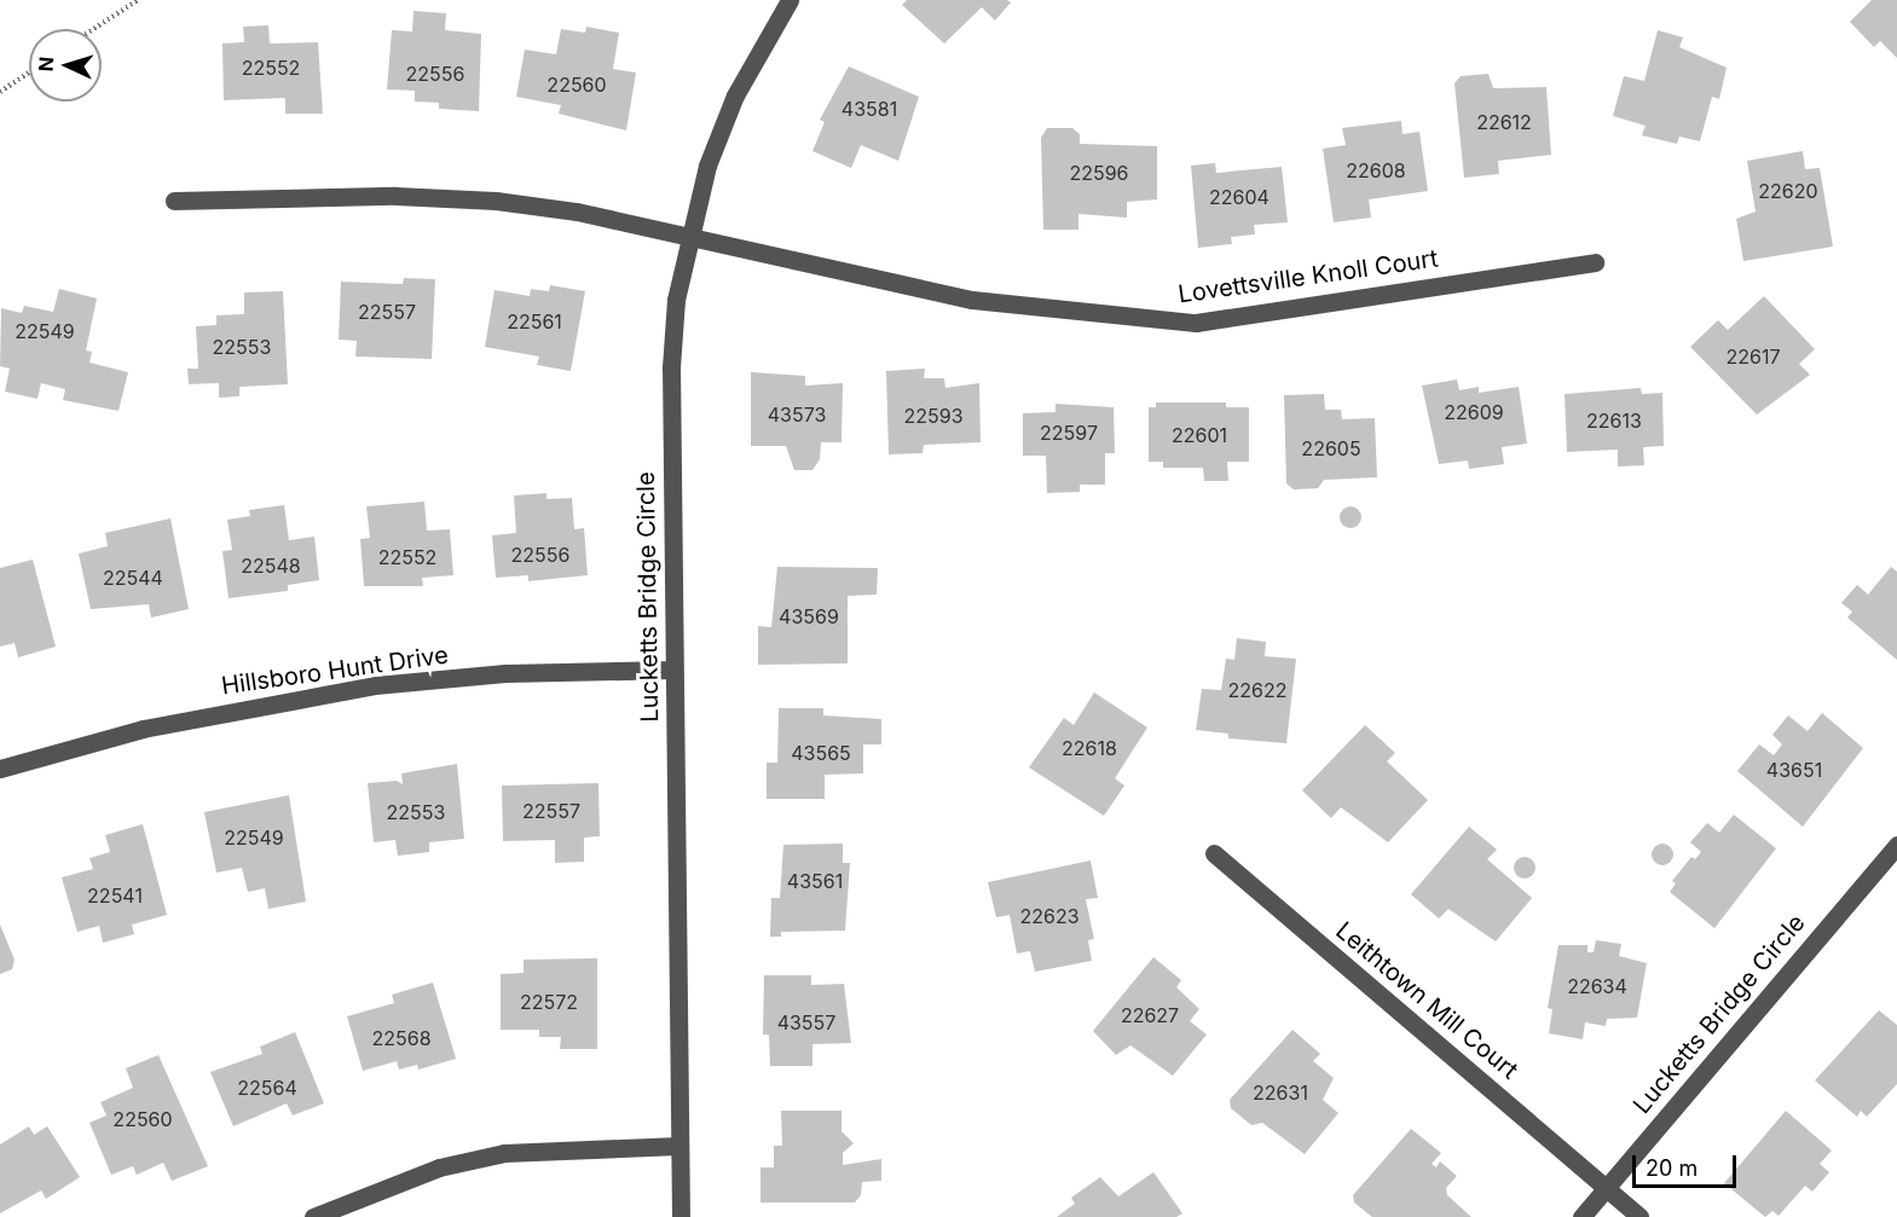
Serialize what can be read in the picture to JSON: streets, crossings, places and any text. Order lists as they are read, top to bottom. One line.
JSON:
{"streets":{"street":["Lovettsville Knoll Court","Lucketts Bridge Circle","Hillsboro Hunt Drive","Leithtown Mill Court"]},"crossings":[["Lovettsville Knoll Court","Lucketts Bridge Circle"],["Lucketts Bridge Circle","Hillsboro Hunt Drive"],["Lucketts Bridge Circle","Leithtown Mill Court"]],"house_numbers":["22552","22556","22560","43581","22612","22608","22596","22620","22604","22557","22561","22549","22553","22617","22609","43573","22593","22613","22597","22601","22605","22556","22552","22548","22544","43569","22622","22618","43565","43651","22557","22553","22549","43561","22541","22623","22634","22572","22627","43557","22568","22564","22631","22560"],"scale_bar":"20 m","north":"left"}
